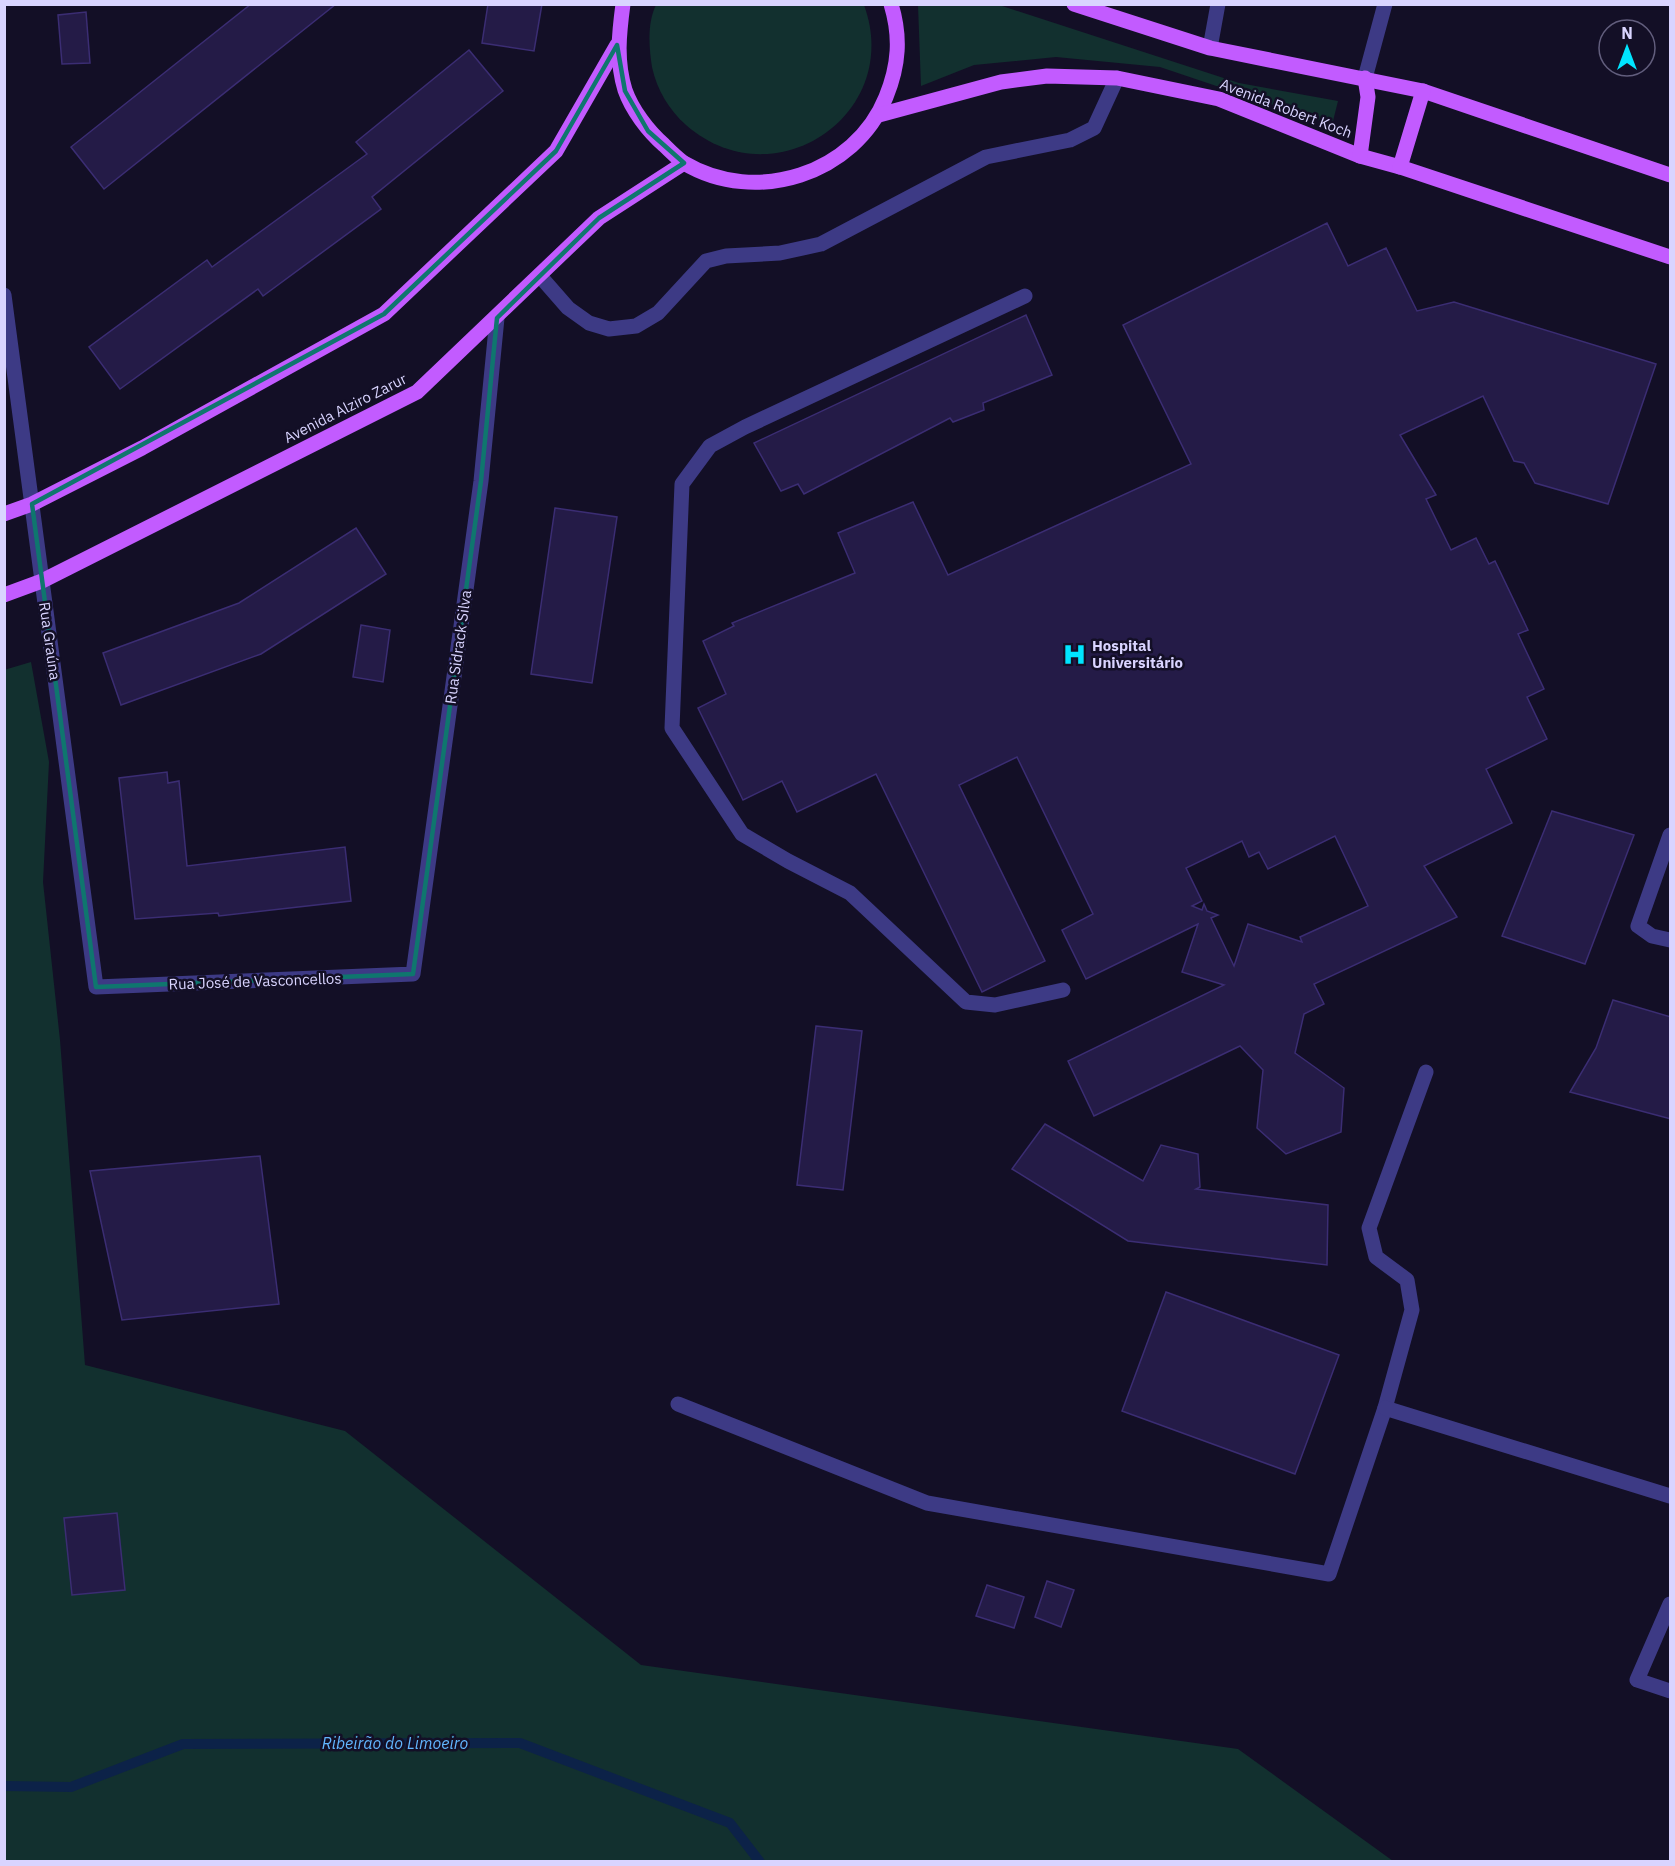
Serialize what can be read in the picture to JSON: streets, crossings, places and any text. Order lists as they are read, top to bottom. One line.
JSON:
{"streets":{"main road":["Avenida Robert Koch","Avenida Alziro Zarur"],"street":["Rua Graúna","Rua Sidrack Silva","Rua José de Vasconcellos"]},"crossings":[["Avenida Alziro Zarur","Rua Graúna"],["Avenida Alziro Zarur","Rua Sidrack Silva"],["Rua Graúna","Rua José de Vasconcellos"],["Rua Sidrack Silva","Rua José de Vasconcellos"]],"water":["Ribeirão do Limoeiro"],"places":{"hospital":["Hospital Universitário"]},"north":"top"}
